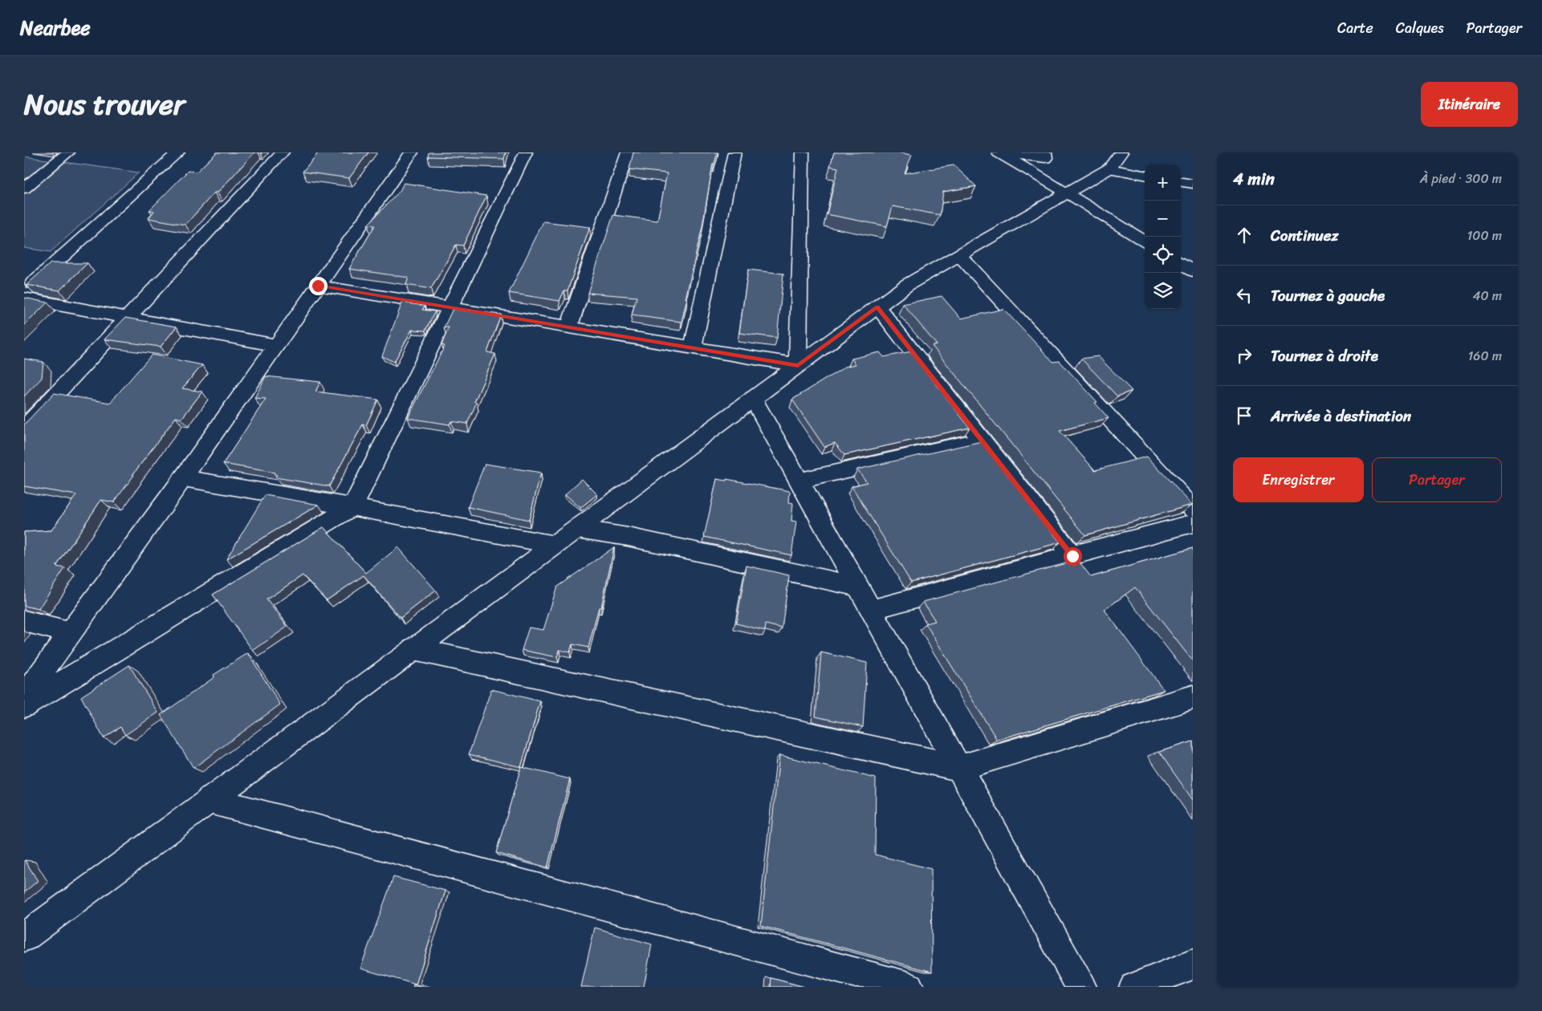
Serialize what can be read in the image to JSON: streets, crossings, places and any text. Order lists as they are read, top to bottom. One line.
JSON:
{"page":{"header":"Nearbee","nav":["Carte","Calques","Partager"],"title":"Nous trouver","buttons":["Itinéraire",["Enregistrer","Partager"]],"heading":["4 min","À pied · 300 m"],"map_buttons":["+","−"],"list":[["Continuez","100 m"],["Tournez à gauche","40 m"],["Tournez à droite","160 m"],"Arrivée à destination"]}}
